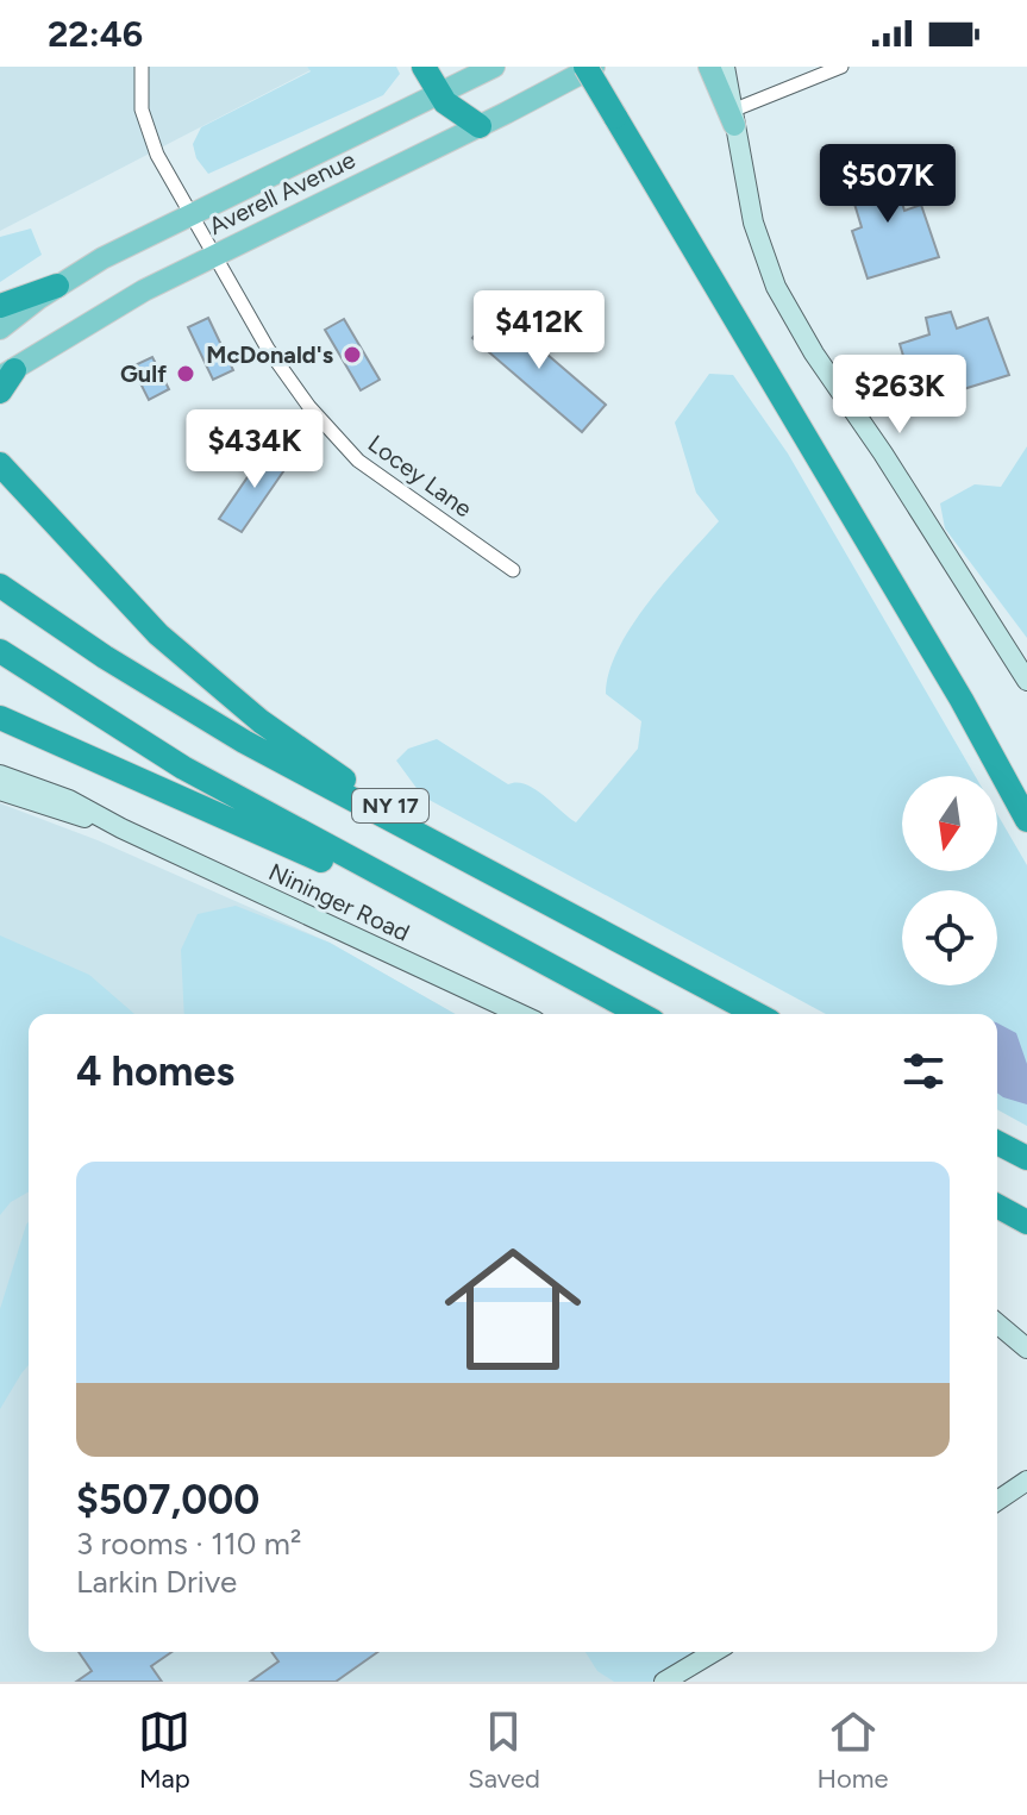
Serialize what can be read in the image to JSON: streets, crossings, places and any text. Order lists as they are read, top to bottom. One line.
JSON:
{"streets":{"highway":["NY 17"],"main road":["Averell Avenue"],"street":["Locey Lane","Nininger Road"]},"crossings":[["Averell Avenue","Locey Lane"]],"places":["McDonald's","Gulf"],"north":"bottom","page":{"status":"22:46","price":["$507K","$412K","$263K","$434K"],"heading":"4 homes","list":[{"name":"$507,000","note":"3 rooms · 110 m² · Larkin Drive"}],"tabs":["Map","Saved","Home"]}}
